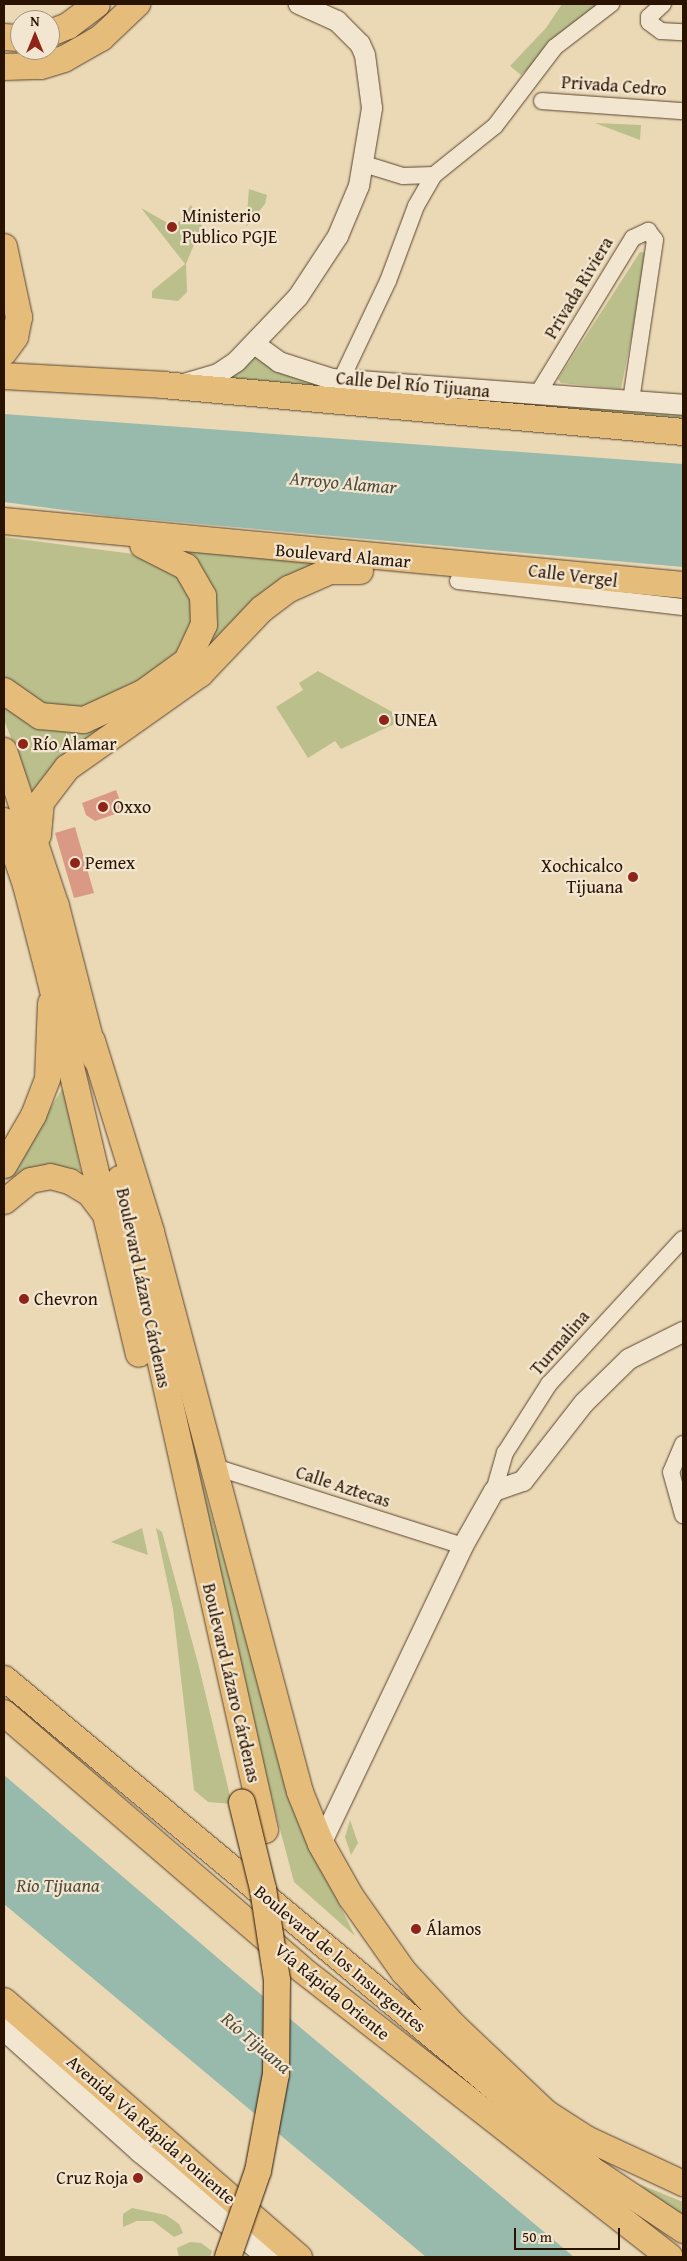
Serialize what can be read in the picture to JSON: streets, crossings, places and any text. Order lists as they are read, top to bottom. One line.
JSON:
{"streets":{"highway":["Boulevard Alamar","Boulevard Lázaro Cárdenas","Vía Rápida Oriente","Avenida Vía Rápida Poniente"],"main road":["Boulevard de los Insurgentes"],"street":["Privada Cedro","Privada Riviera","Calle Del Río Tijuana","Calle Vergel","Turmalina","Calle Aztecas"]},"crossings":[["Privada Riviera","Calle Del Río Tijuana"]],"water":["Arroyo Alamar","Rio Tijuana","Río Tijuana"],"places":["Ministerio Publico PGJE","UNEA","Río Alamar","Oxxo","Pemex","Xochicalco Tijuana","Chevron","Álamos","Cruz Roja"],"scale_bar":"50 m","north":"top"}
